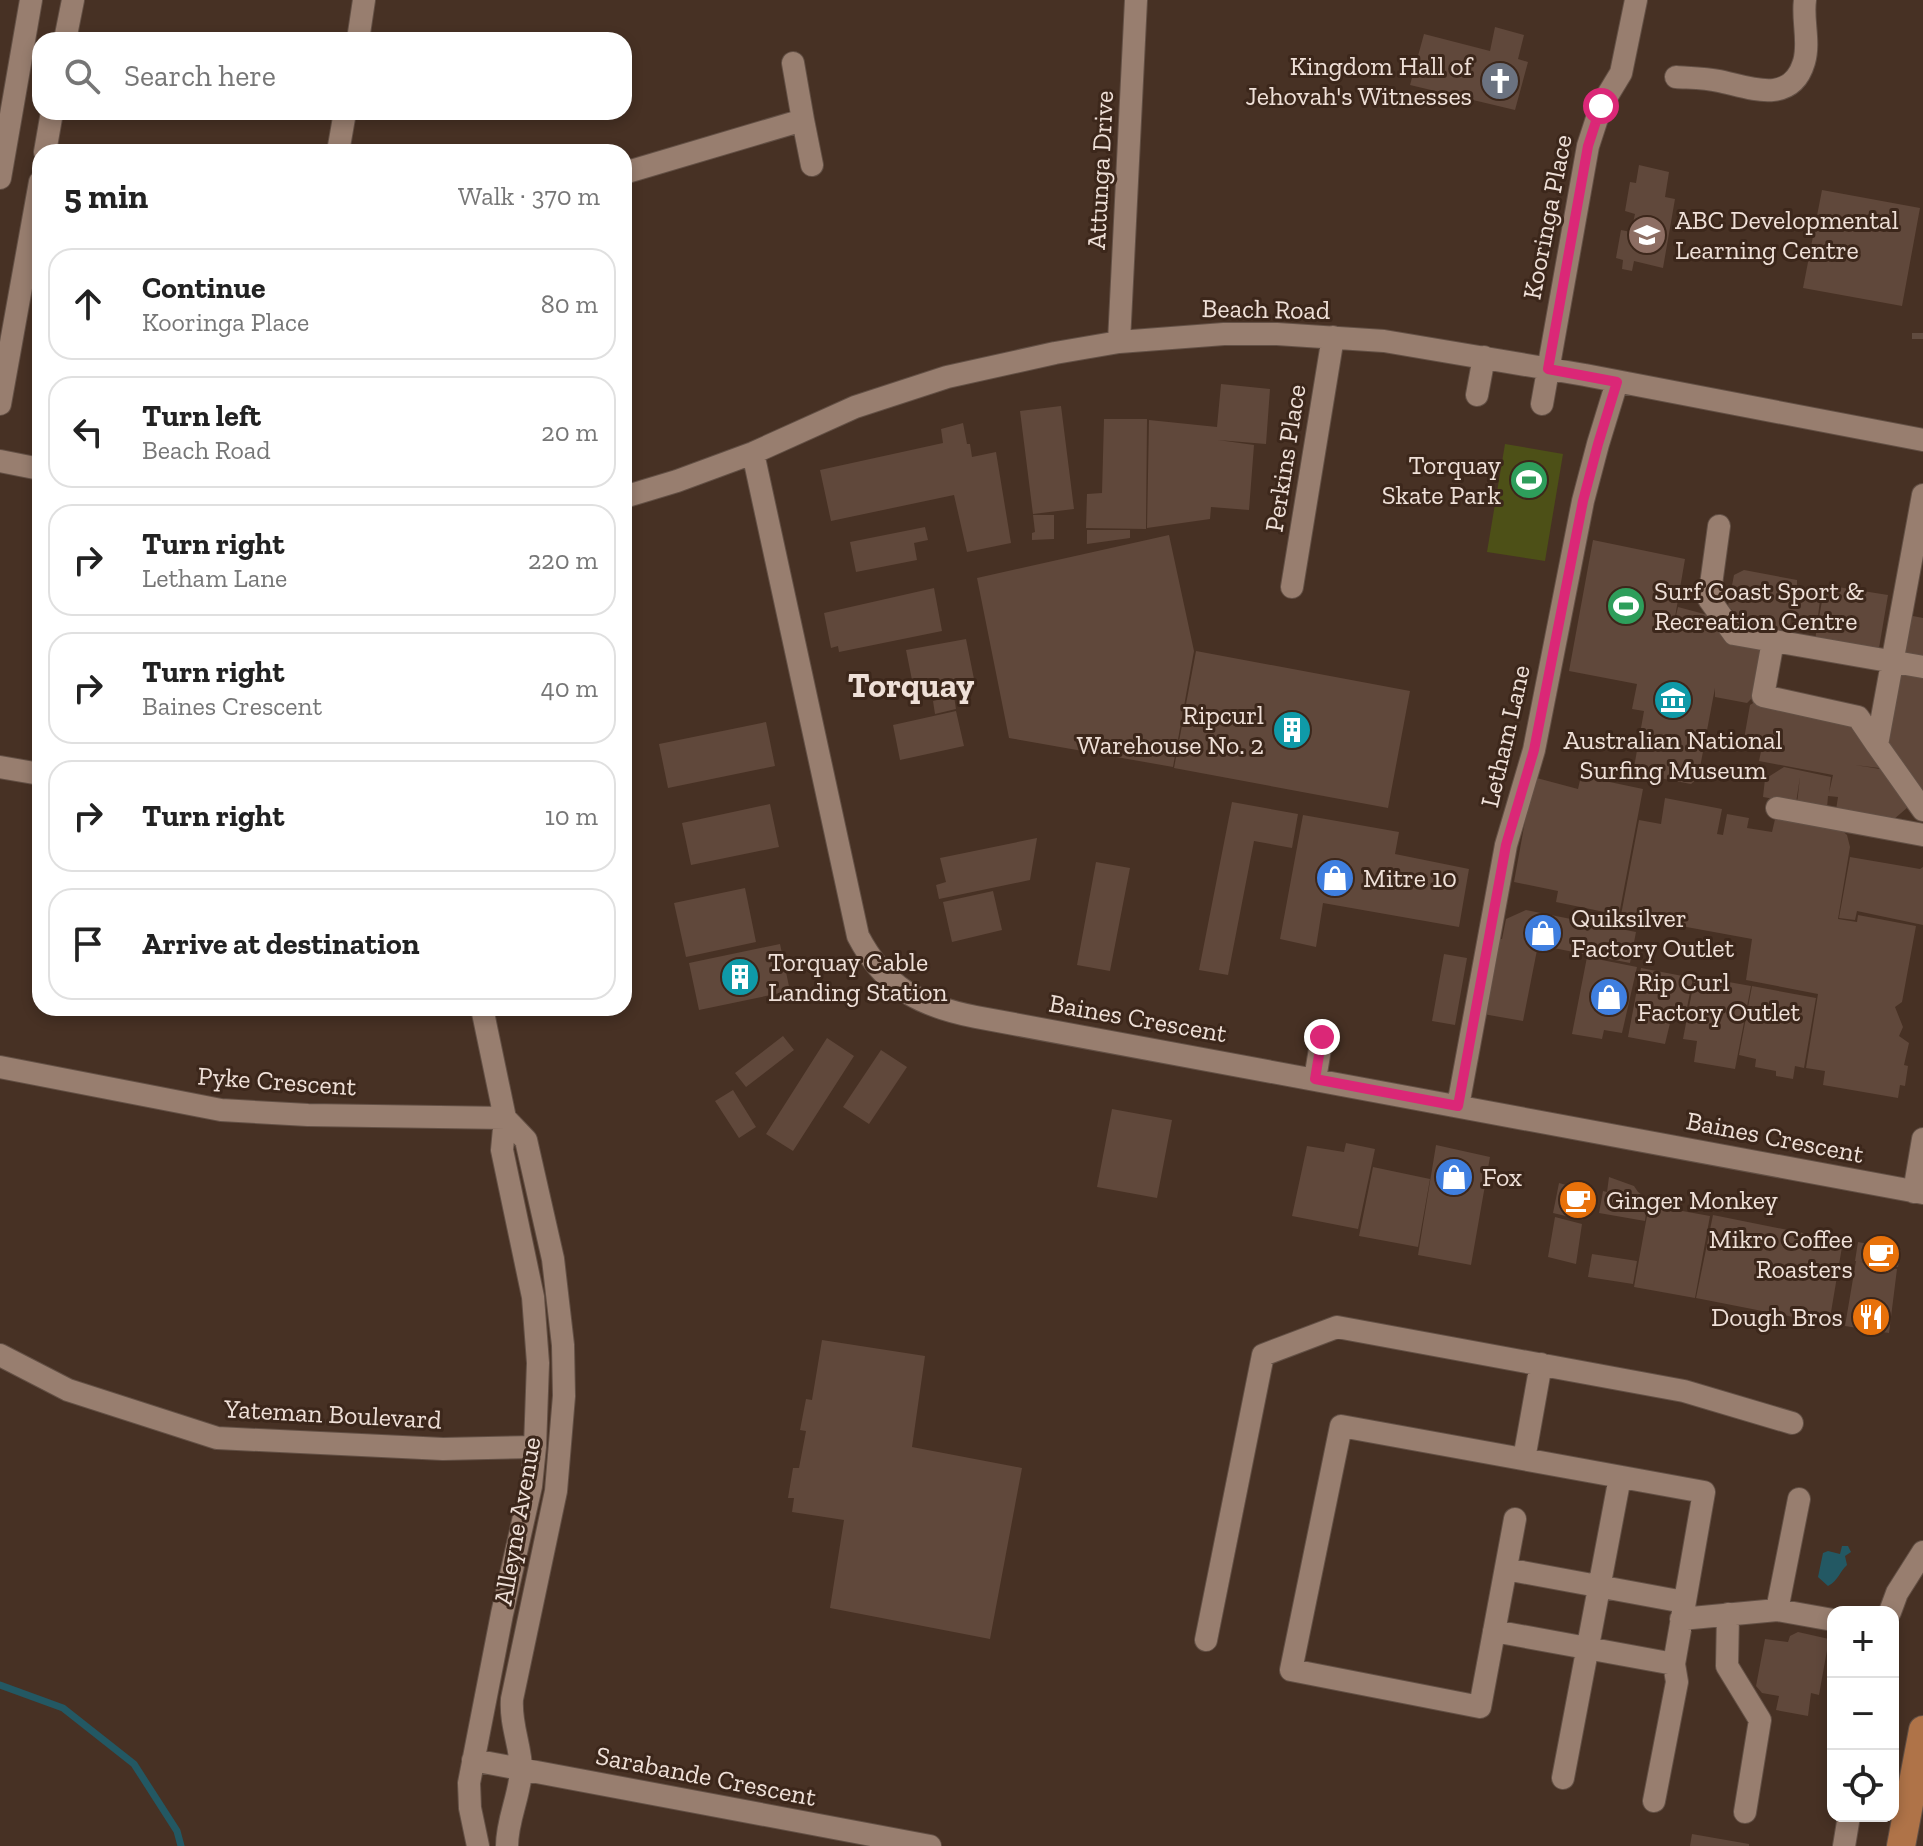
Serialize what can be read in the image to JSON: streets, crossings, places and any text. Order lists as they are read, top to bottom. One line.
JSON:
{"streets":{"street":["Attunga Drive","Kooringa Place","Beach Road","Perkins Place","Letham Lane","Baines Crescent","Pyke Crescent","Yateman Boulevard","Alleyne Avenue","Sarabande Crescent"]},"crossings":[["Attunga Drive","Beach Road"],["Kooringa Place","Beach Road"],["Beach Road","Perkins Place"],["Beach Road","Letham Lane"],["Beach Road","Baines Crescent"],["Letham Lane","Baines Crescent"],["Pyke Crescent","Alleyne Avenue"],["Yateman Boulevard","Alleyne Avenue"],["Alleyne Avenue","Sarabande Crescent"]],"districts":["Torquay"],"places":{"church":["Kingdom Hall of Jehovah's Witnesses"],"school or university":["ABC Developmental Learning Centre"],"sports":["Torquay Skate Park","Surf Coast Sport & Recreation Centre"],"museum":["Australian National Surfing Museum"],"building":["Ripcurl Warehouse No. 2","Torquay Cable Landing Station"],"shop":["Mitre 10","Quiksilver Factory Outlet","Rip Curl Factory Outlet","Fox"],"cafe":["Ginger Monkey","Mikro Coffee Roasters"],"restaurant":["Dough Bros"]},"page":{"search":"Search here","heading":["5 min","Walk · 370 m"],"list":[["Continue","Kooringa Place","80 m"],["Turn left","Beach Road","20 m"],["Turn right","Letham Lane","220 m"],["Turn right","Baines Crescent","40 m"],["Turn right","10 m"],"Arrive at destination"],"map_buttons":["+","−"]}}
